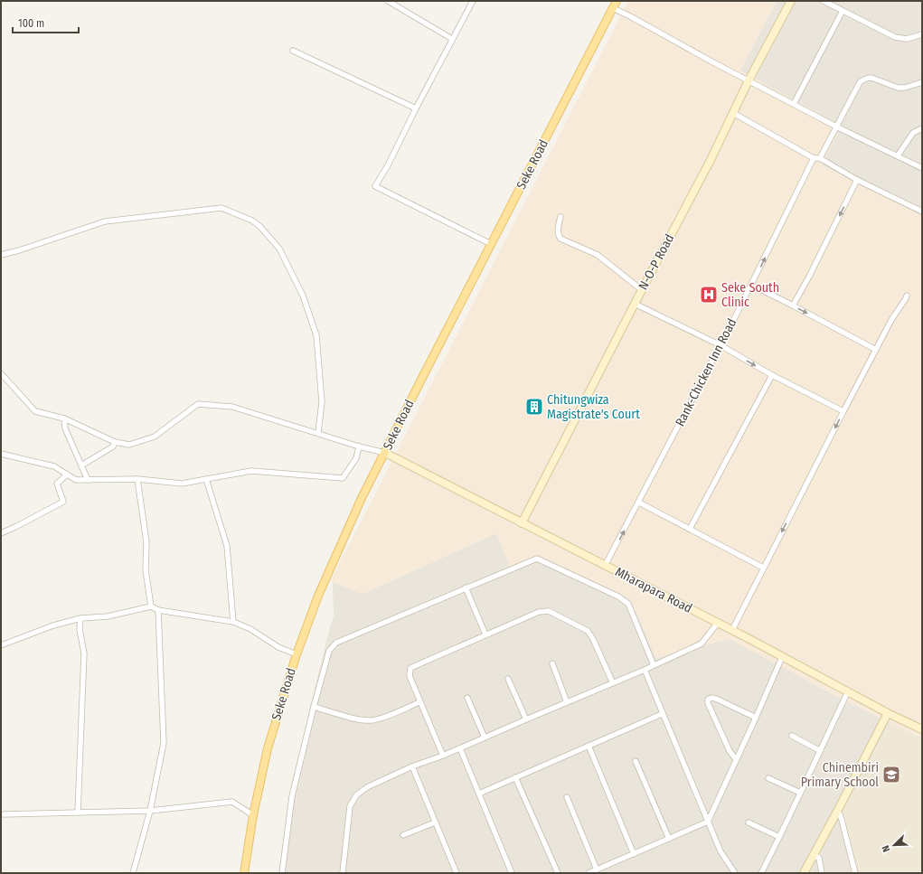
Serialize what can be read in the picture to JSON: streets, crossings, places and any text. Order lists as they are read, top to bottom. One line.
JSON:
{"streets":{"main road":["Seke Road"],"street":["N-O-P Road","Rank-Chicken Inn Road","Mharapara Road"]},"crossings":[["Seke Road","Mharapara Road"],["N-O-P Road","Mharapara Road"],["Rank-Chicken Inn Road","Mharapara Road"]],"places":{"hospital":["Seke South Clinic"],"building":["Chitungwiza Magistrate's Court"],"school or university":["Chinembiri Primary School"]},"scale_bar":"100 m","north":"bottom left"}
